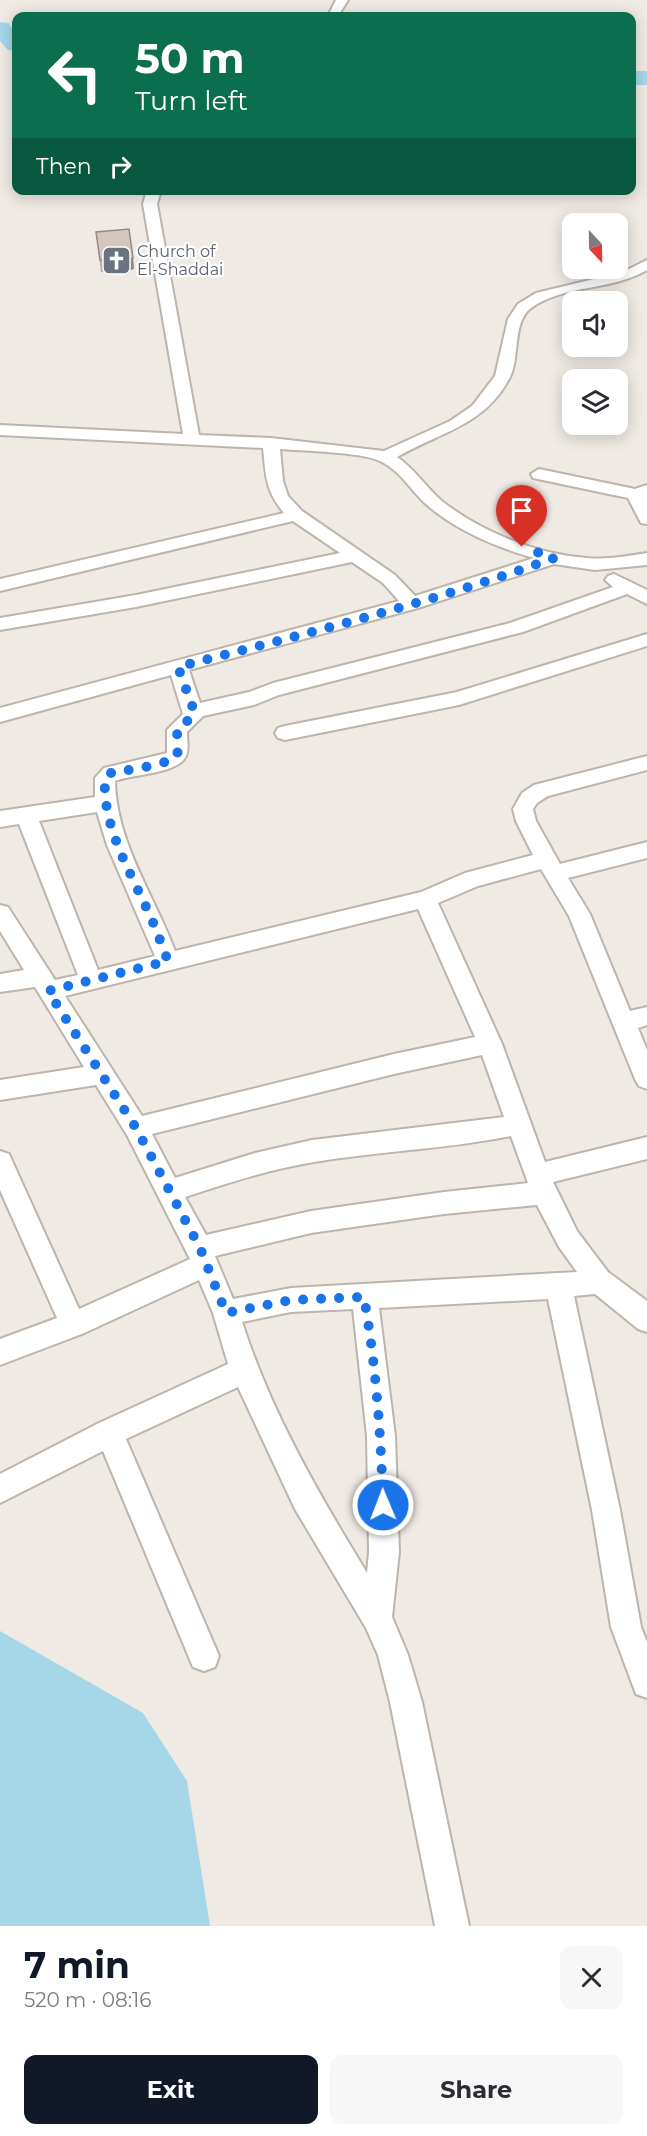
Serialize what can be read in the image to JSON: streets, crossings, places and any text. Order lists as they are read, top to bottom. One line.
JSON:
{"places":{"church":["Church of El-Shaddai"]},"north":"bottom","page":{"turn":["50 m","Turn left"],"then":"Then","heading":["7 min","520 m · 08:16"],"buttons":["Exit","Share"]}}
